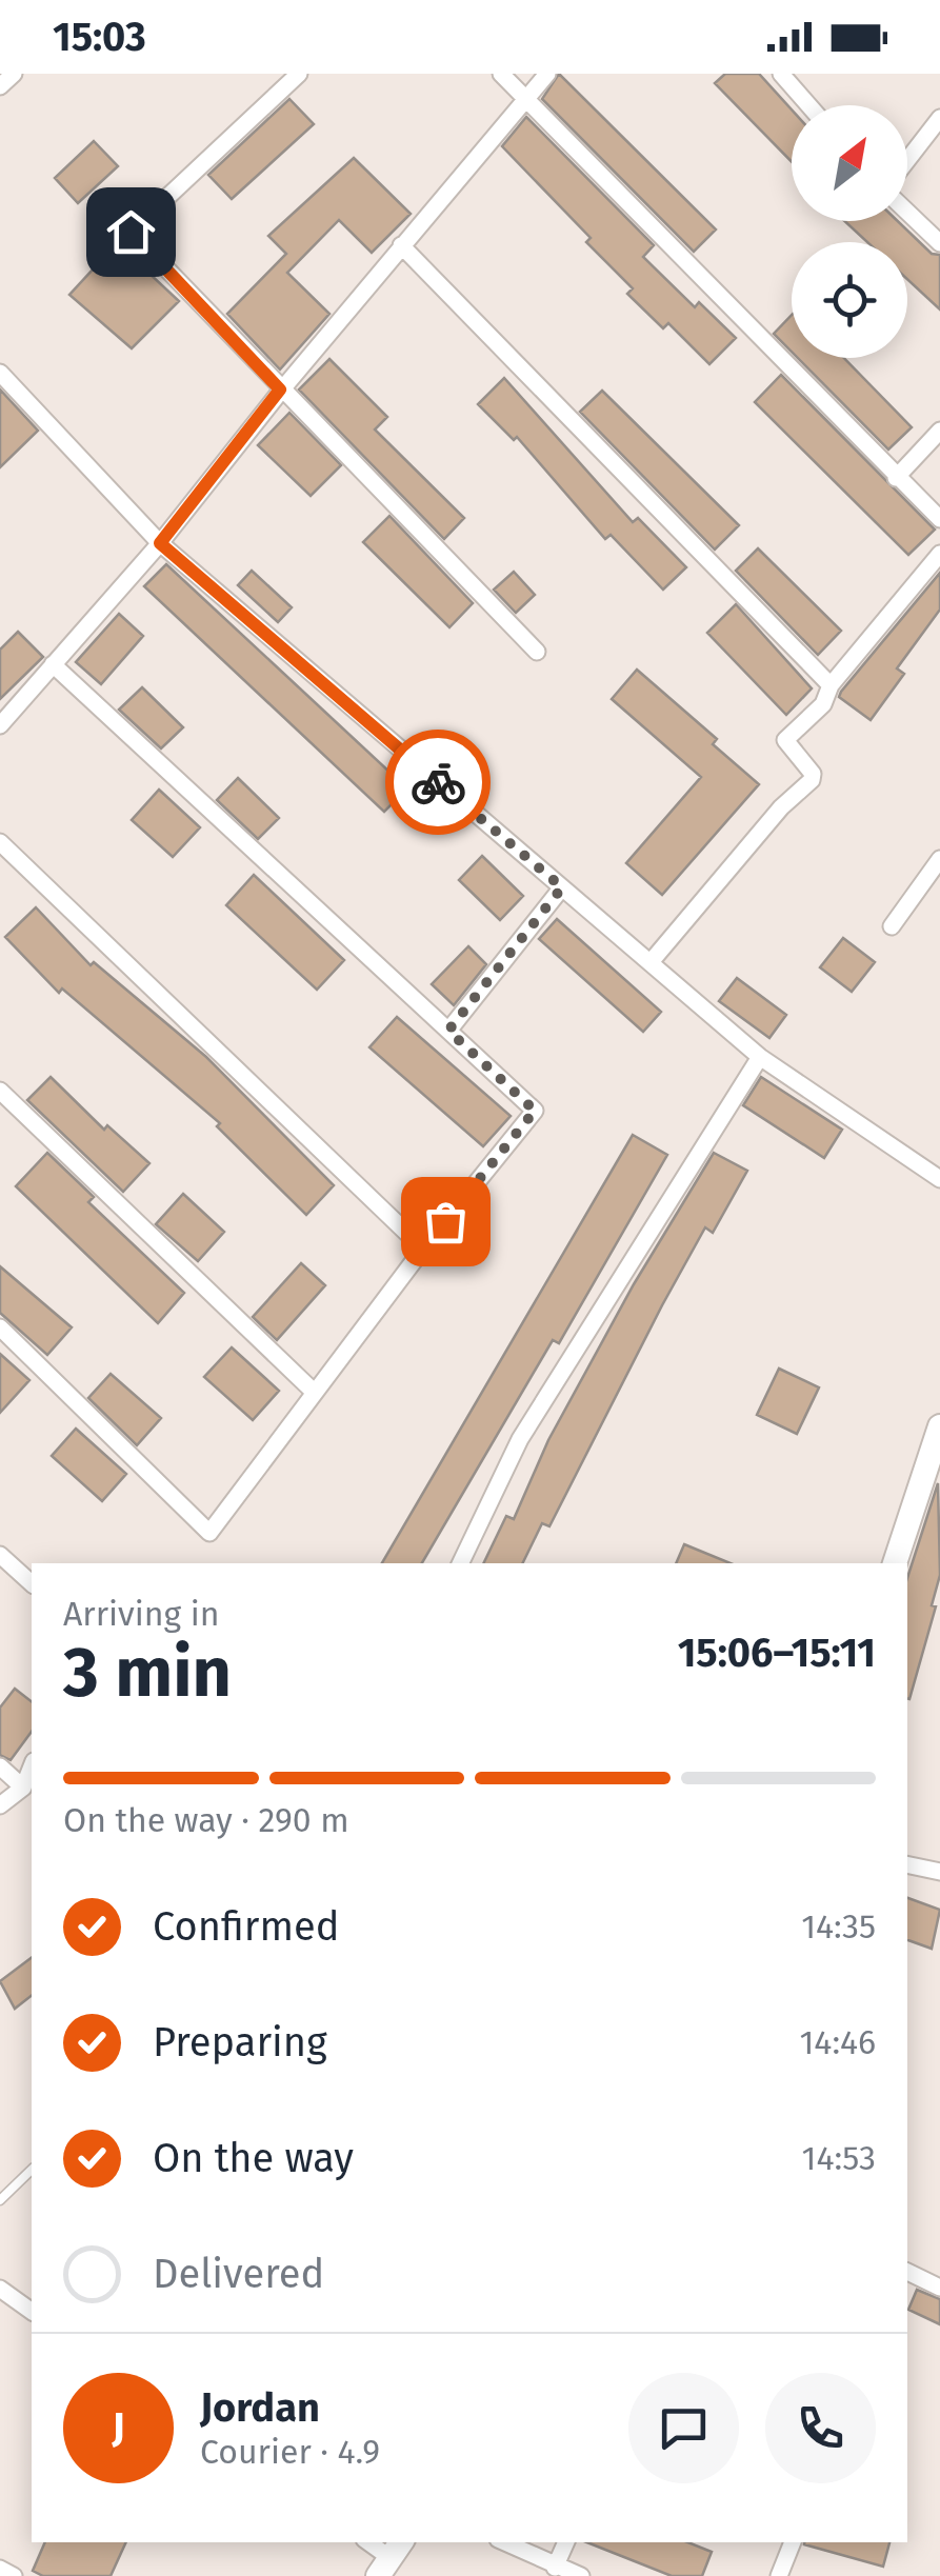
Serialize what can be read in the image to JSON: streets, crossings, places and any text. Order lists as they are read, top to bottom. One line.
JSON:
{"north":"top right","page":{"status":"15:03","heading":["3 min","Arriving in","15:06–15:11"],"panel":["Jordan","Courier · 4.9"],"bar":"On the way · 290 m","list":[["Confirmed","14:35"],["Preparing","14:46"],["On the way","14:53"],"Delivered"],"round":"J"}}
